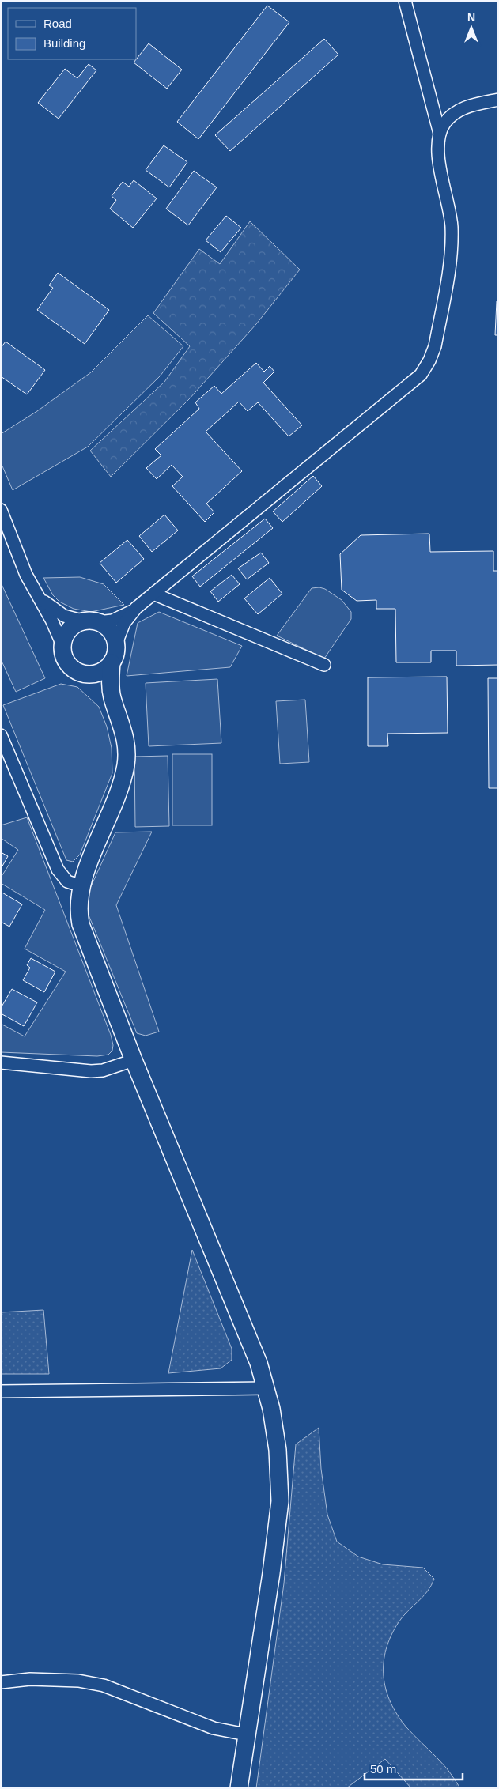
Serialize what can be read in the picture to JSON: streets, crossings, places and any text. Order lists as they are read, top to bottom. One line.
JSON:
{"legend":["Road","Building"],"scale_bar":"50 m","north":"top"}
